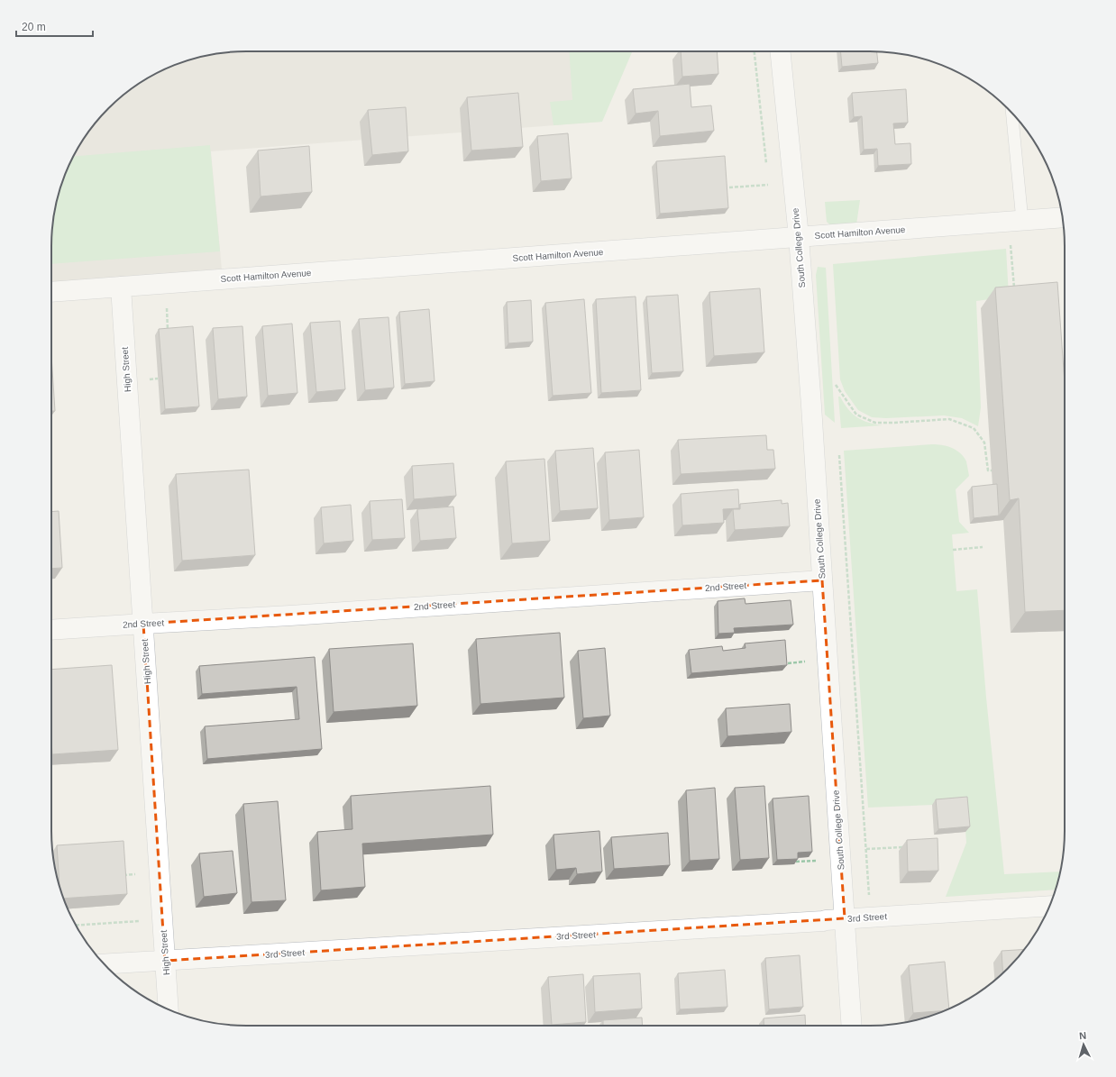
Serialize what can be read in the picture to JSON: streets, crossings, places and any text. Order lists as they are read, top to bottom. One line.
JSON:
{"streets":{"street":["Scott Hamilton Avenue","South College Drive","High Street","2nd Street","3rd Street"]},"crossings":[["Scott Hamilton Avenue","South College Drive"],["Scott Hamilton Avenue","High Street"],["South College Drive","2nd Street"],["South College Drive","3rd Street"],["High Street","2nd Street"],["High Street","3rd Street"]],"scale_bar":"20 m","north":"top"}
